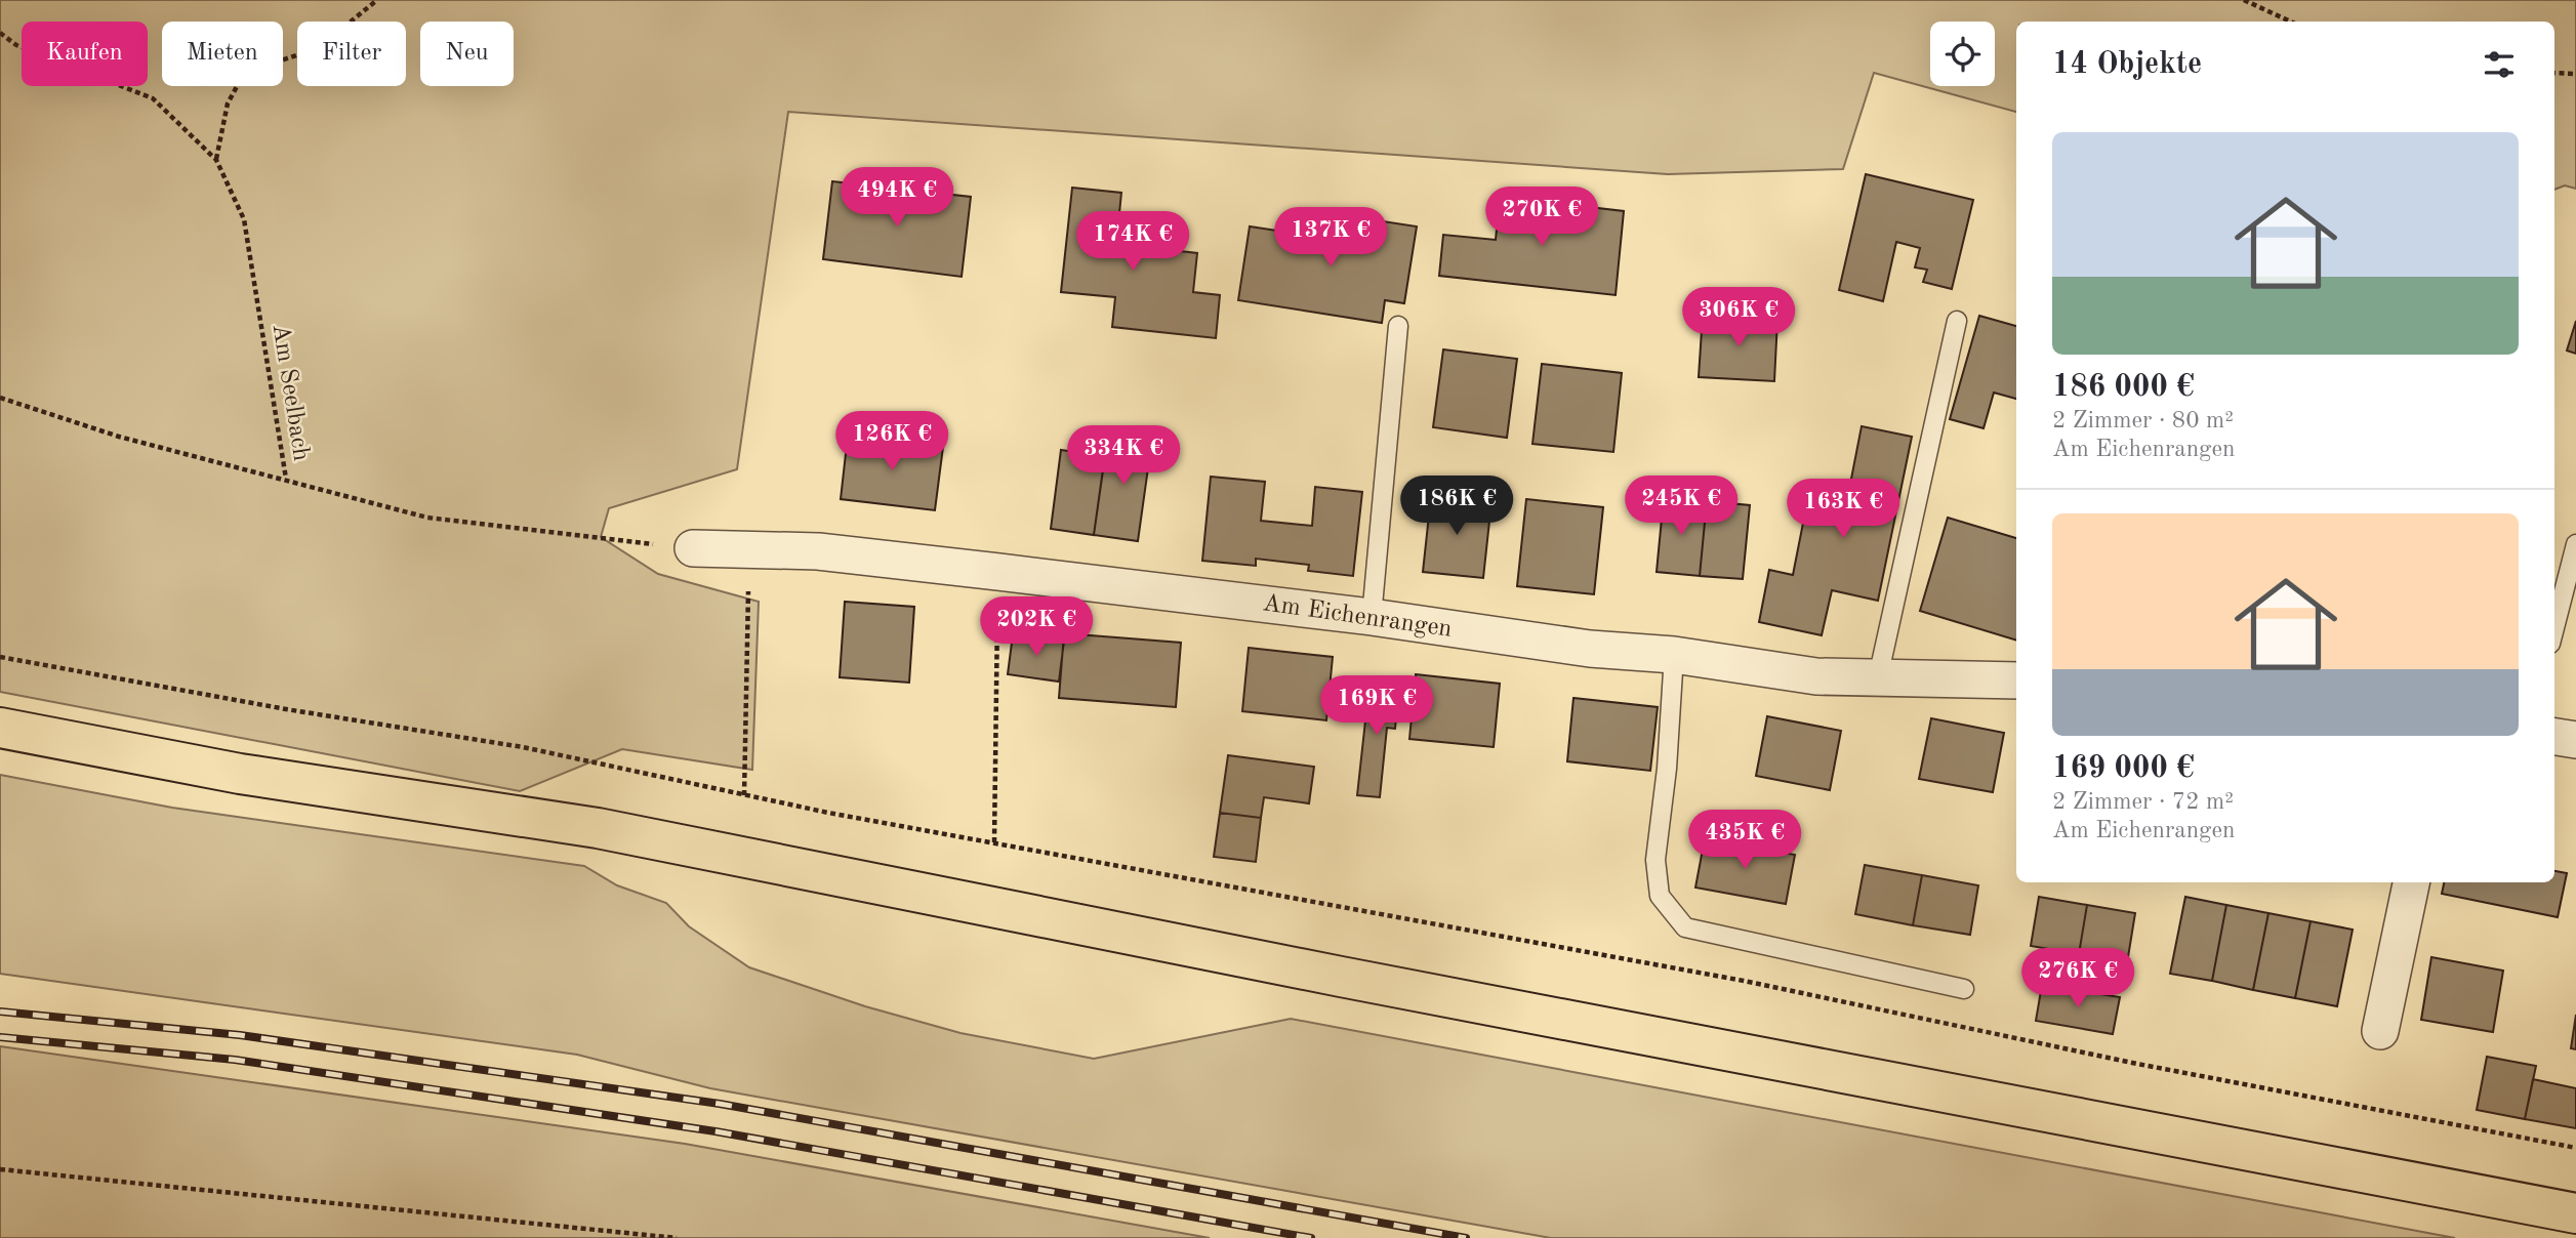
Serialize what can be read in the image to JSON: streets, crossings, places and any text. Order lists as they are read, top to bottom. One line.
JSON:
{"streets":{"street":["Am Eichenrangen"],"path":["Am Seelbach"]},"crossings":[["Am Seelbach","Am Eichenrangen"]],"page":{"chip":["Kaufen","Mieten","Filter","Neu"],"heading":"14 Objekte","list":[{"name":"186 000 €","note":"2 Zimmer · 80 m² · Am Eichenrangen"},{"name":"169 000 €","note":"2 Zimmer · 72 m² · Am Eichenrangen"}],"price":["494K €","270K €","137K €","174K €","306K €","126K €","334K €","186K €","245K €","163K €","202K €","169K €","435K €","276K €"]}}
